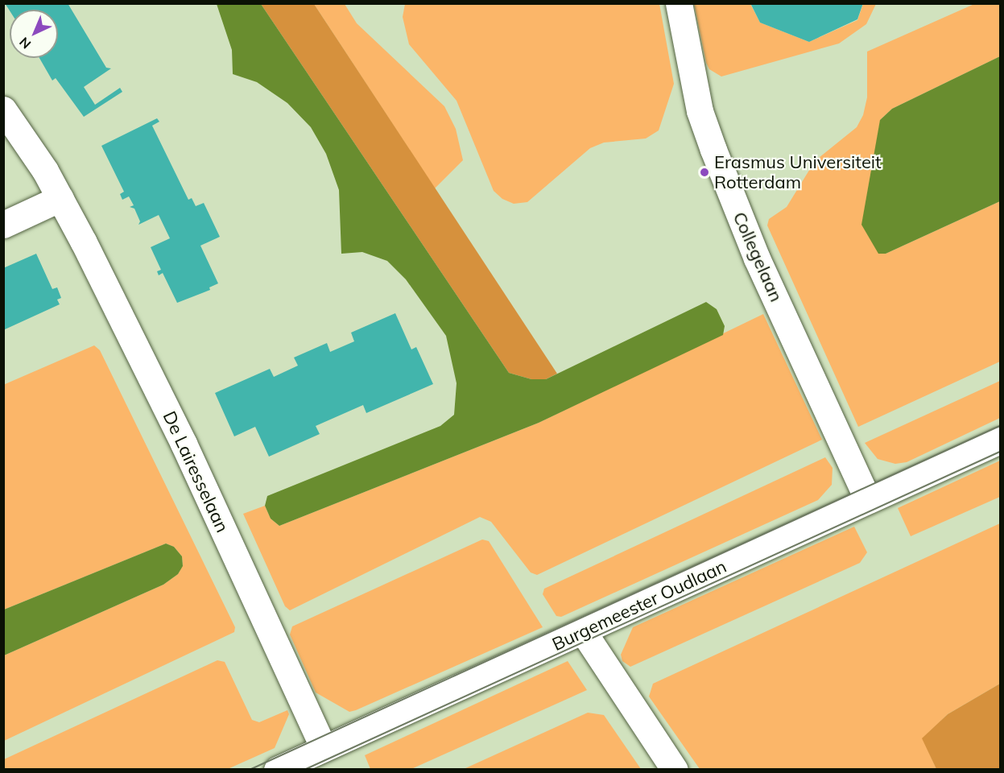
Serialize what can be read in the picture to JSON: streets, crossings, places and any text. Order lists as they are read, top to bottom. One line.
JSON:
{"streets":{"street":["Collegelaan","De Lairesselaan","Burgemeester Oudlaan"]},"crossings":[["Collegelaan","Burgemeester Oudlaan"],["De Lairesselaan","Burgemeester Oudlaan"]],"places":["Erasmus Universiteit Rotterdam"],"north":"bottom left"}
